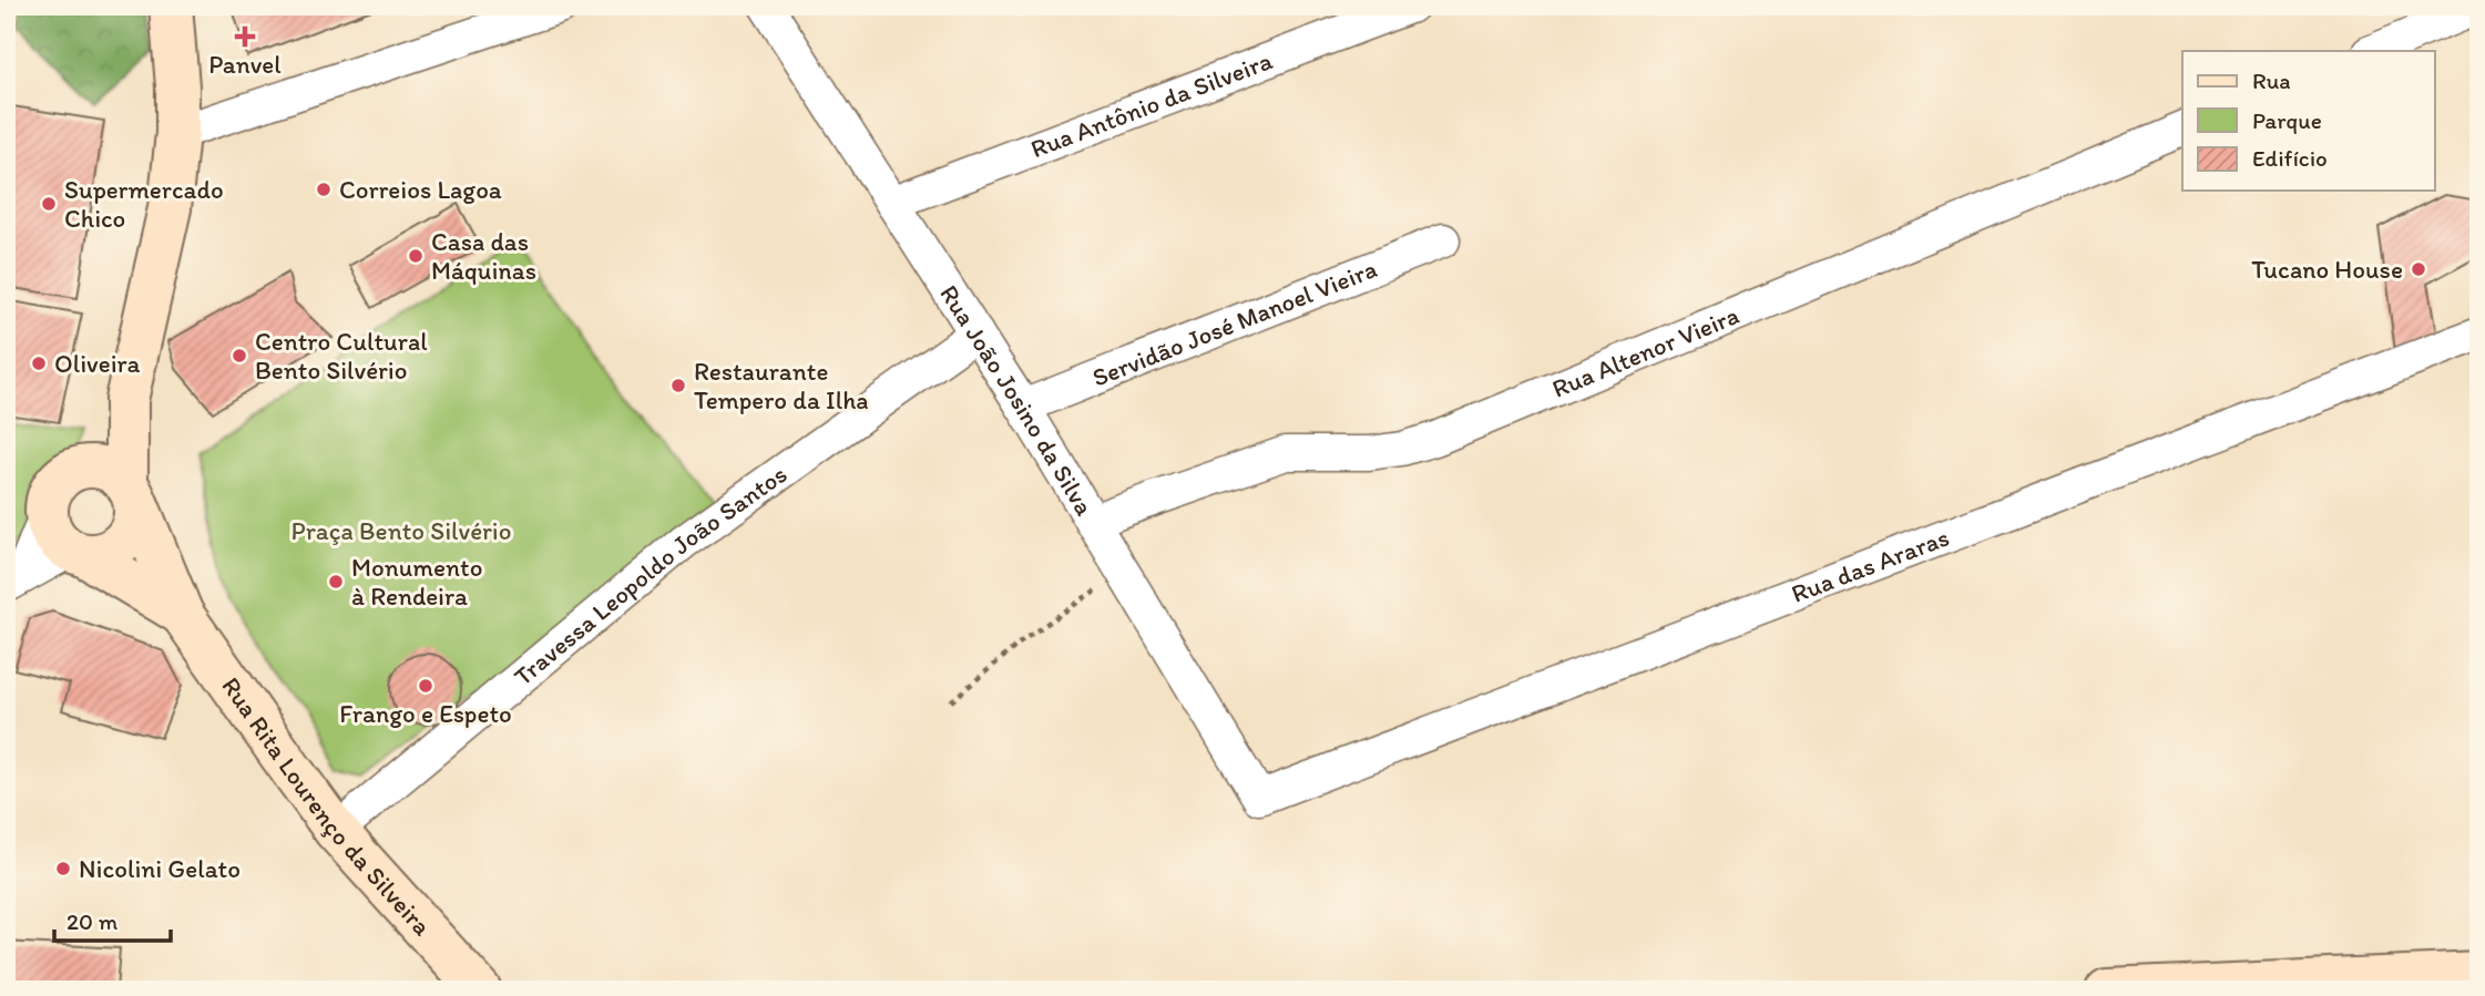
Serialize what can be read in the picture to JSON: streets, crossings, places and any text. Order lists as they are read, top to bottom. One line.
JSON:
{"streets":{"street":["Rua Antônio da Silveira","Servidão José Manoel Vieira","Rua Altenor Vieira","Rua João Josino da Silva","Rua das Araras","Travessa Leopoldo João Santos","Rua Rita Lourenço da Silveira"]},"crossings":[["Rua Antônio da Silveira","Rua João Josino da Silva"],["Servidão José Manoel Vieira","Rua João Josino da Silva"],["Rua Altenor Vieira","Rua João Josino da Silva"],["Rua João Josino da Silva","Rua das Araras"],["Rua João Josino da Silva","Travessa Leopoldo João Santos"],["Travessa Leopoldo João Santos","Rua Rita Lourenço da Silveira"]],"parks":["Praça Bento Silvério"],"places":{"health":["Panvel"],"other":["Correios Lagoa","Supermercado Chico","Casa das Máquinas","Tucano House","Centro Cultural Bento Silvério","Oliveira","Restaurante Tempero da Ilha","Monumento à Rendeira","Frango e Espeto","Nicolini Gelato"]},"legend":["Rua","Parque","Edifício"],"scale_bar":"20 m"}
